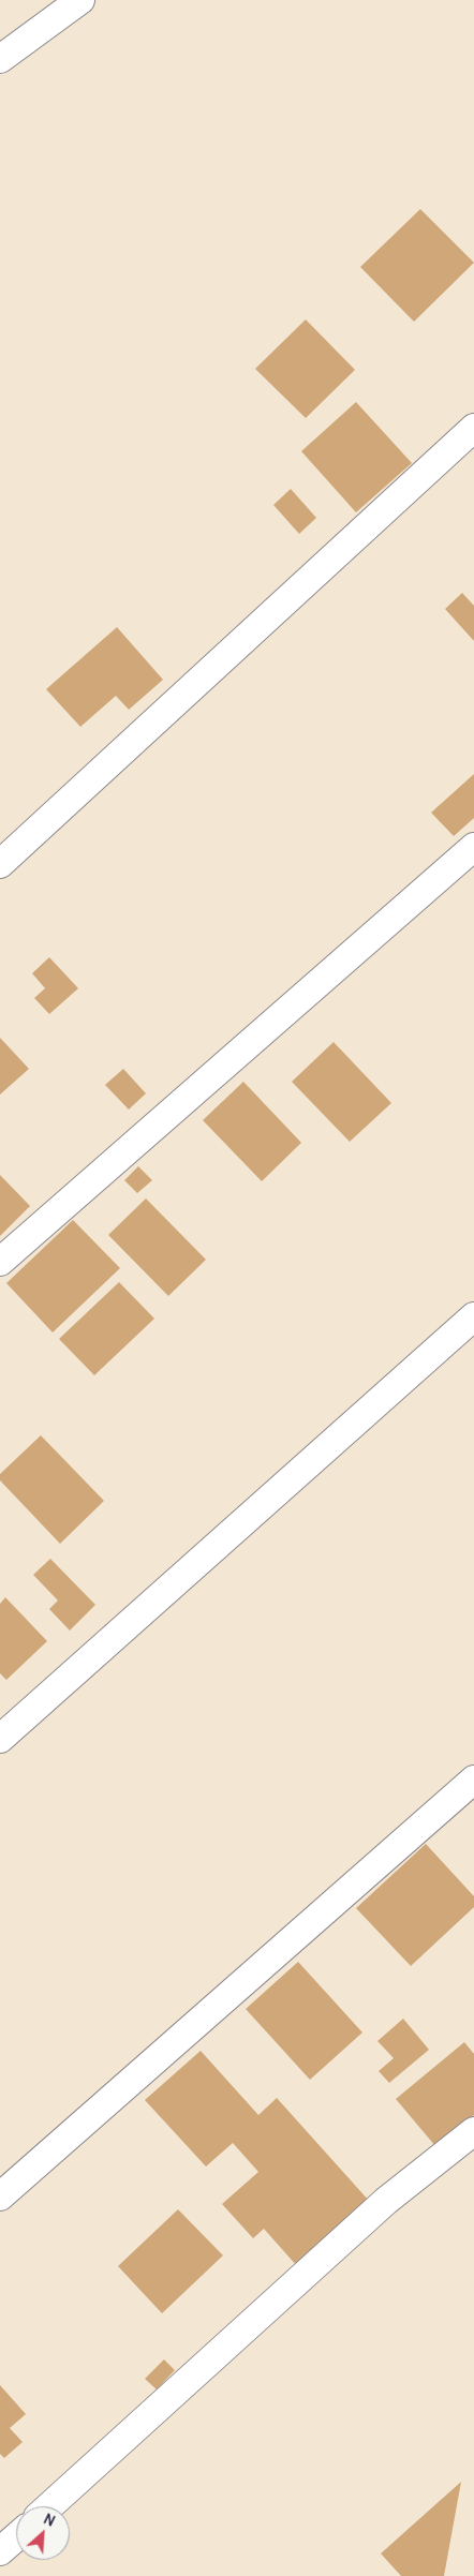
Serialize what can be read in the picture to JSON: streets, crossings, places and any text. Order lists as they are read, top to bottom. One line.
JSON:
{"north":"top right"}
